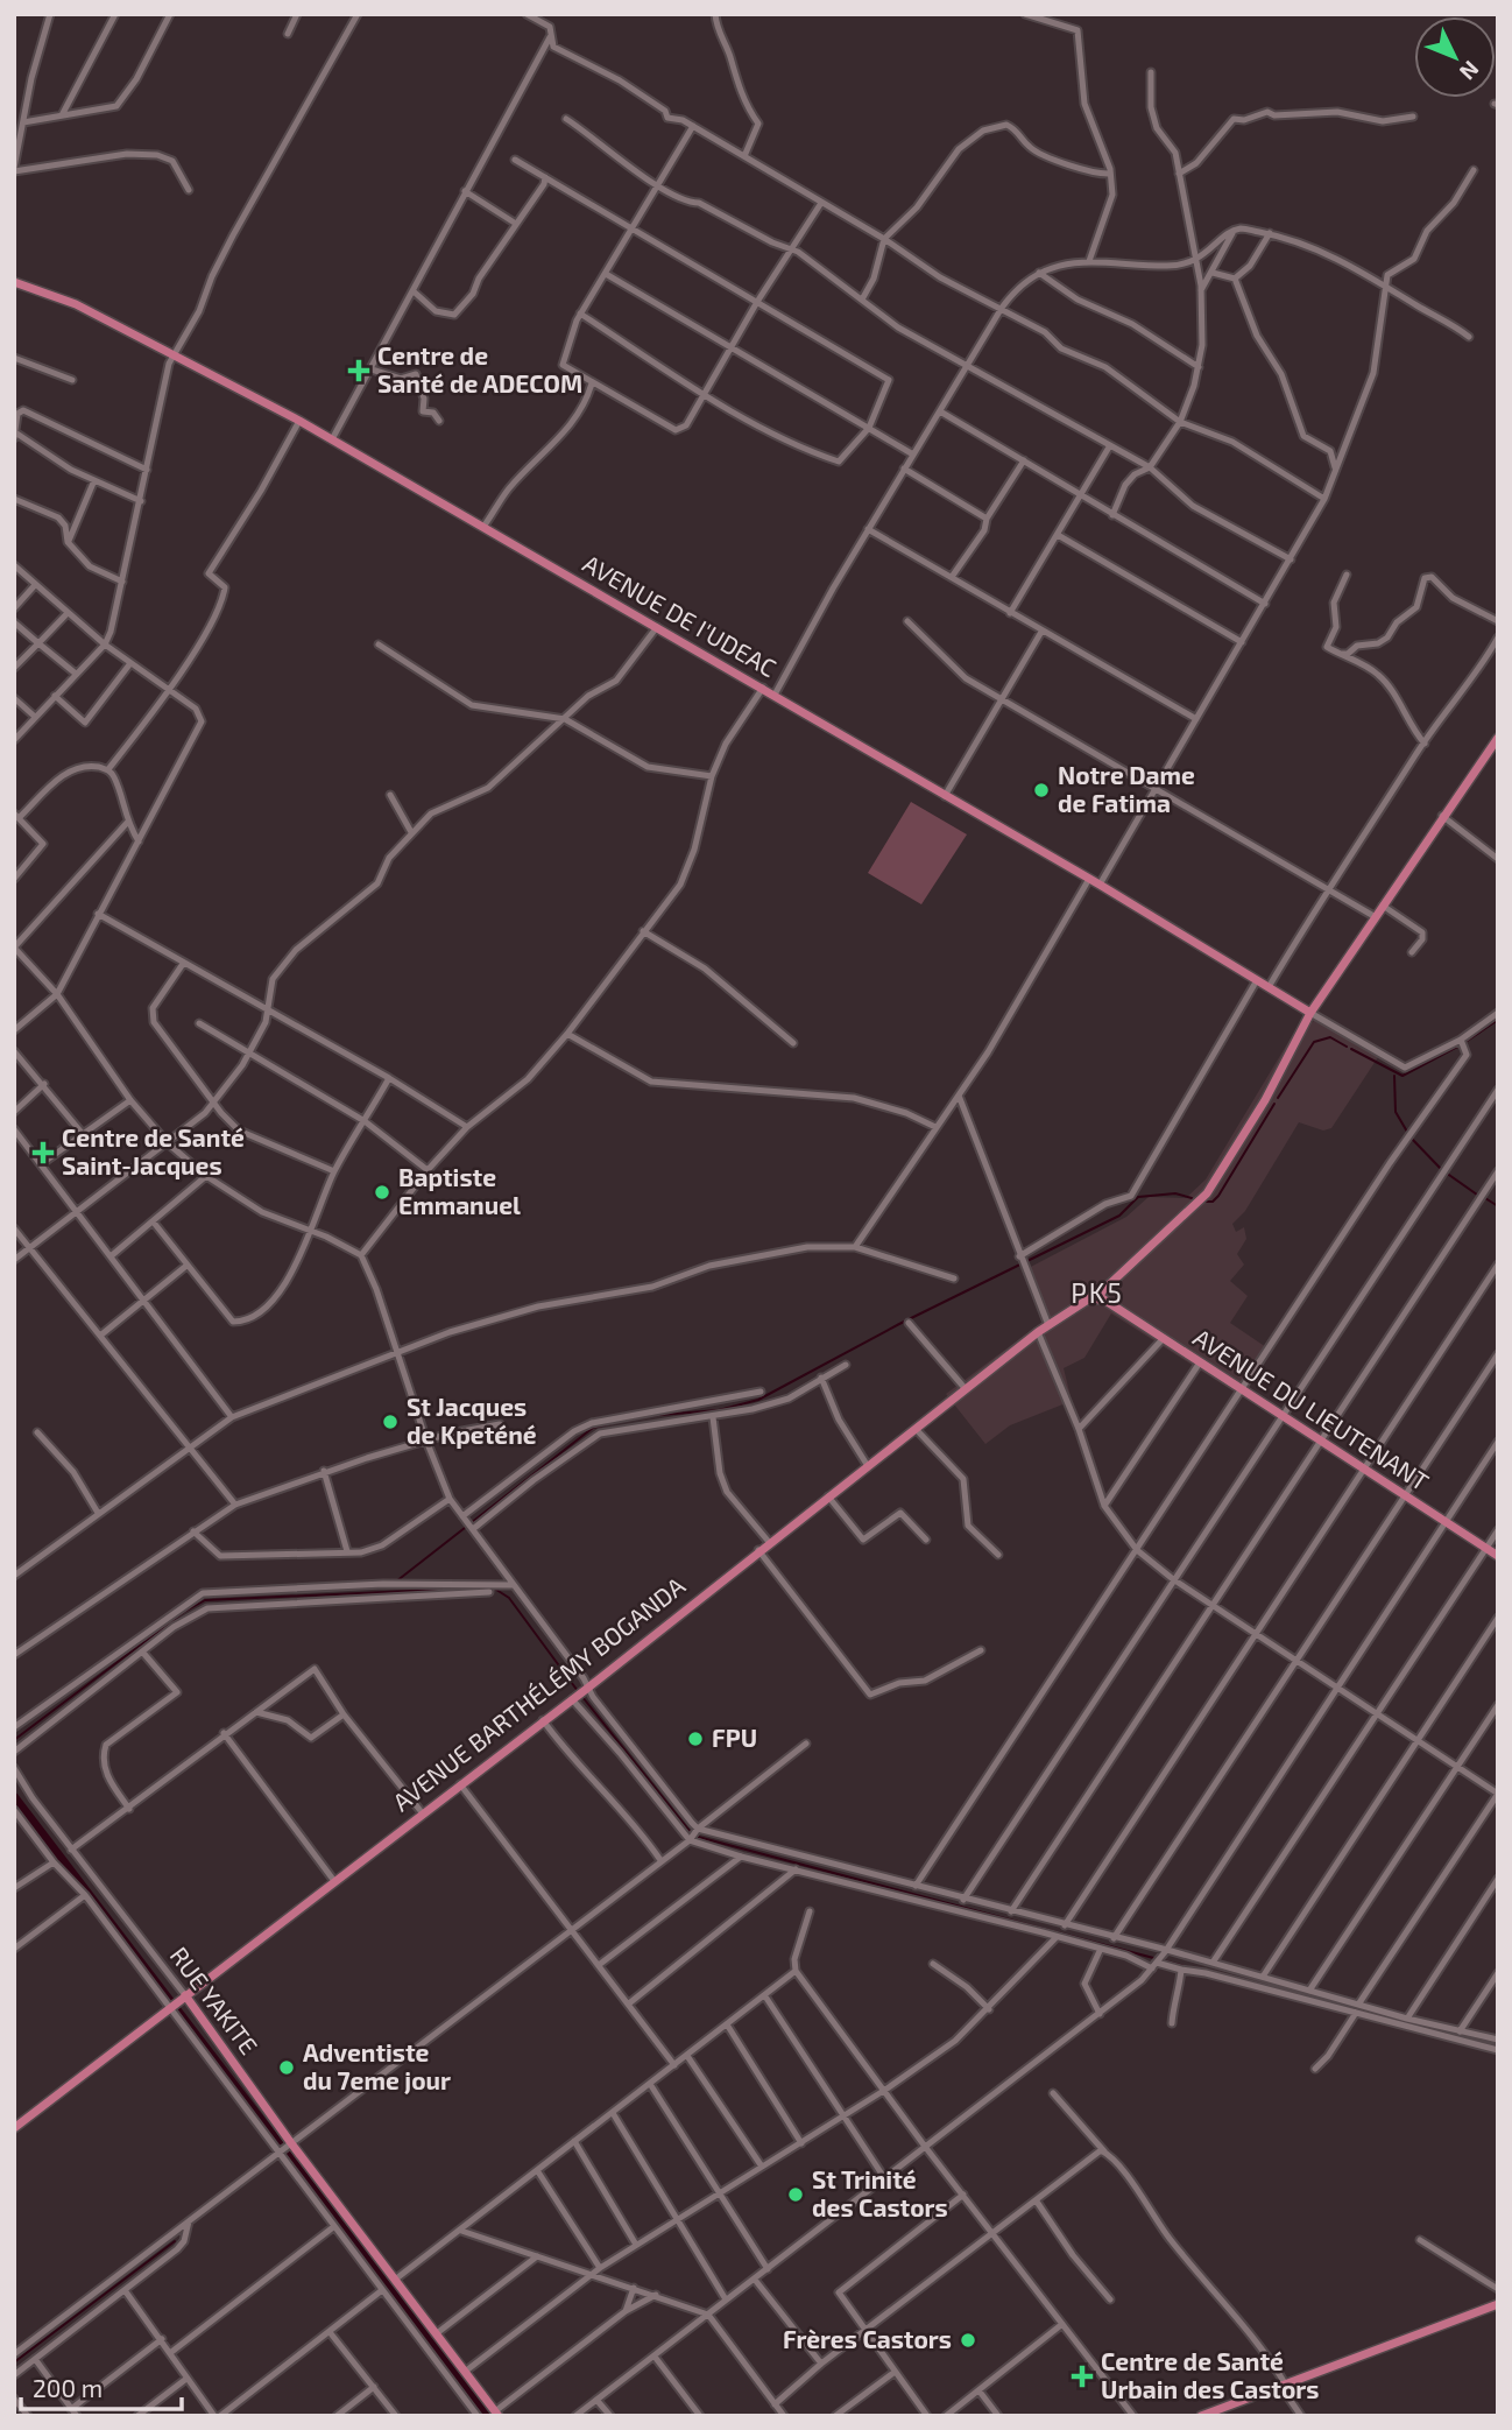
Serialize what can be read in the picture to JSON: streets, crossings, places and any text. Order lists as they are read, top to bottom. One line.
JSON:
{"streets":{"main road":["AVENUE DE I'UDEAC","AVENUE DU LIEUTENANT","AVENUE BARTHÉLÉMY BOGANDA","RUE YAKITE"]},"crossings":[["AVENUE DE I'UDEAC","AVENUE BARTHÉLÉMY BOGANDA"],["AVENUE DU LIEUTENANT","AVENUE BARTHÉLÉMY BOGANDA"],["AVENUE BARTHÉLÉMY BOGANDA","RUE YAKITE"]],"districts":["PK5"],"places":{"health":["Centre de Santé de ADECOM","Centre de Santé Saint-Jacques","Centre de Santé Urbain des Castors"],"other":["Notre Dame de Fatima","Baptiste Emmanuel","St Jacques de Kpeténé","FPU","Adventiste du 7eme jour","St Trinité des Castors","Frères Castors"]},"scale_bar":"200 m","north":"bottom right"}
